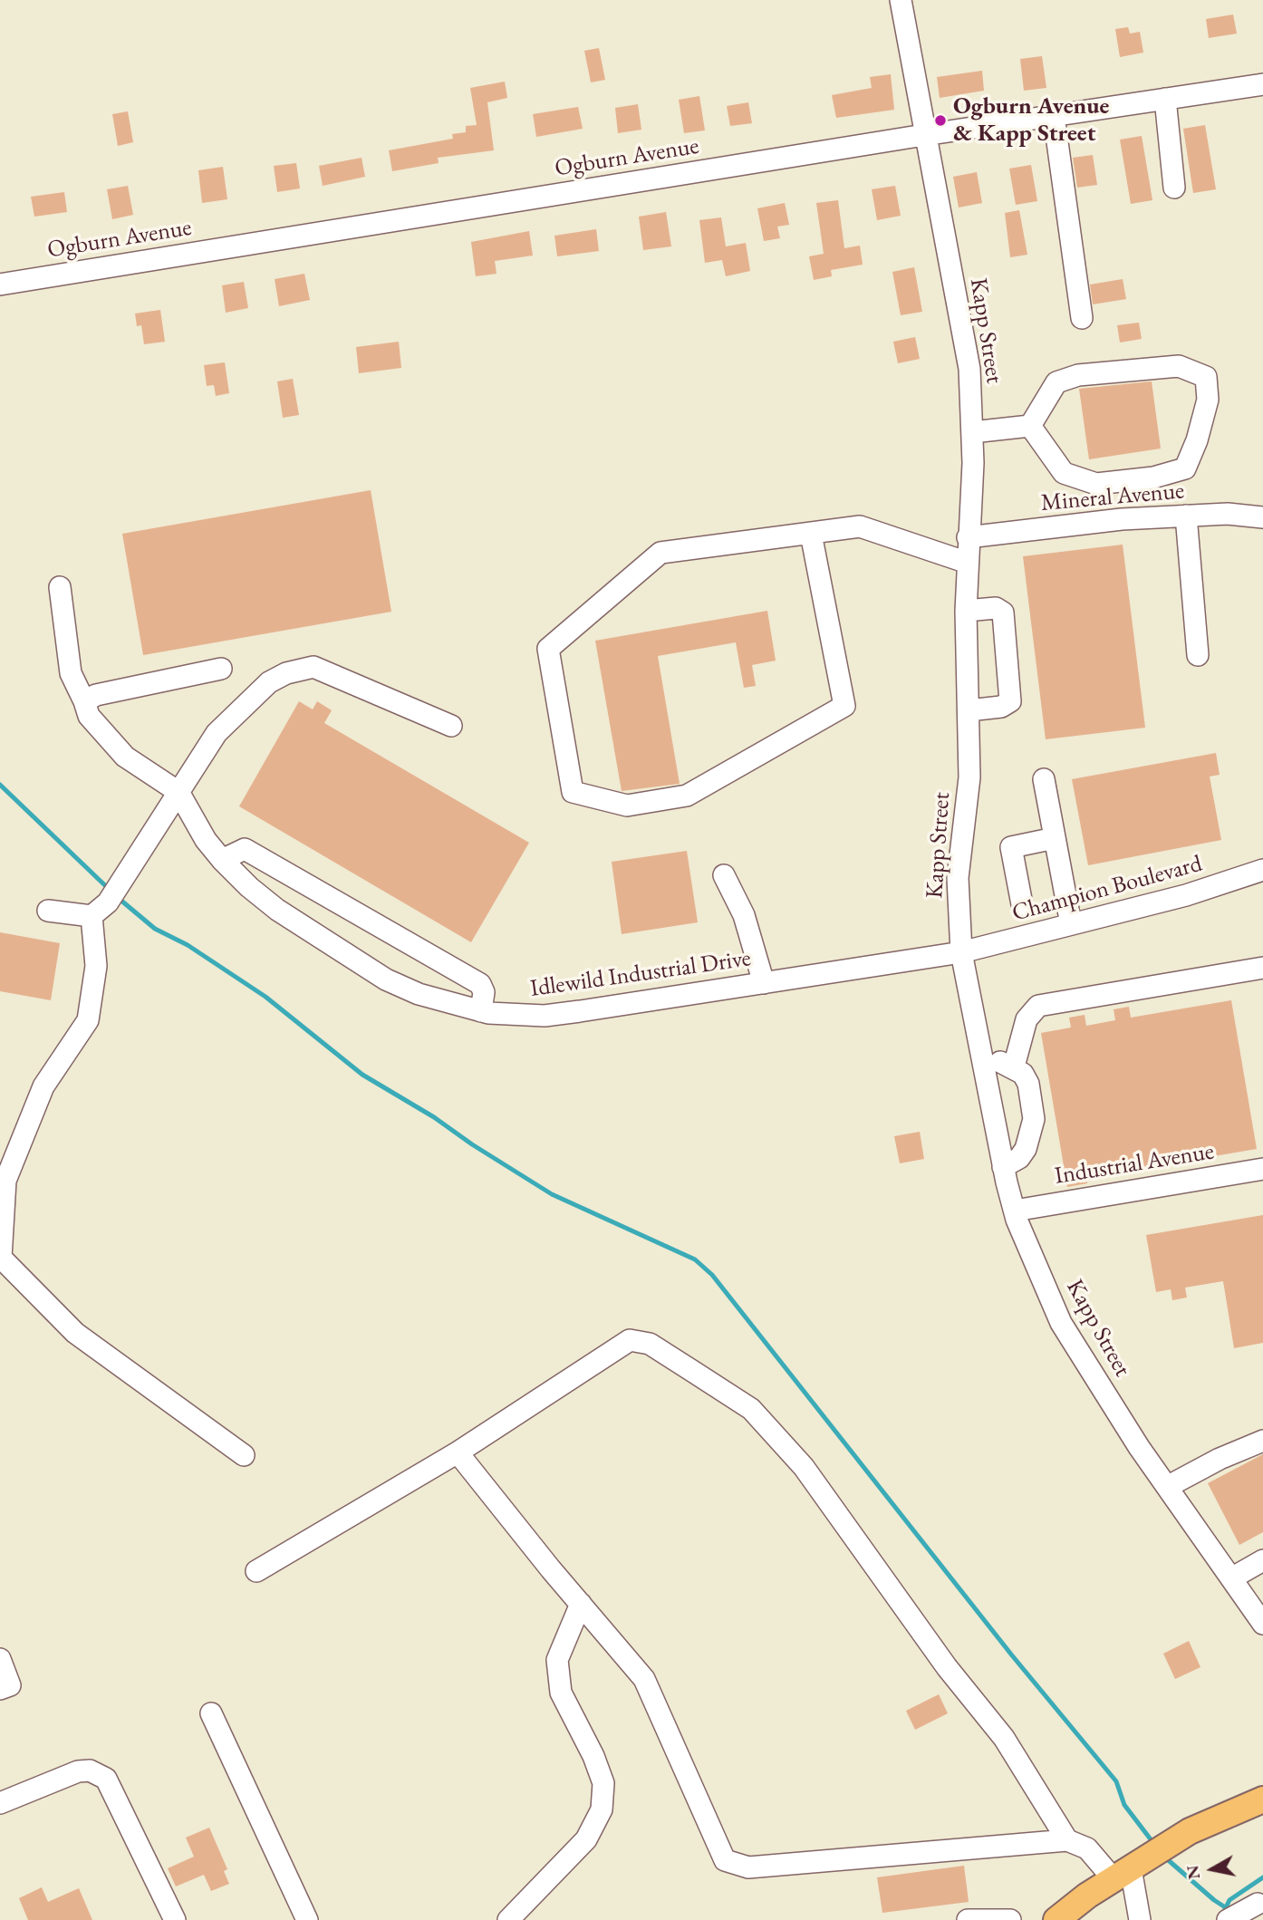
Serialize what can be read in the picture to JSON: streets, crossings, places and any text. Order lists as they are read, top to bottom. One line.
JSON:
{"streets":{"street":["Ogburn Avenue","Kapp Street","Mineral Avenue","Champion Boulevard","Idlewild Industrial Drive","Industrial Avenue"]},"crossings":[["Ogburn Avenue","Kapp Street"],["Kapp Street","Mineral Avenue"],["Kapp Street","Champion Boulevard"],["Kapp Street","Idlewild Industrial Drive"],["Kapp Street","Industrial Avenue"],["Champion Boulevard","Idlewild Industrial Drive"]],"places":["Ogburn Avenue & Kapp Street"],"north":"left"}
